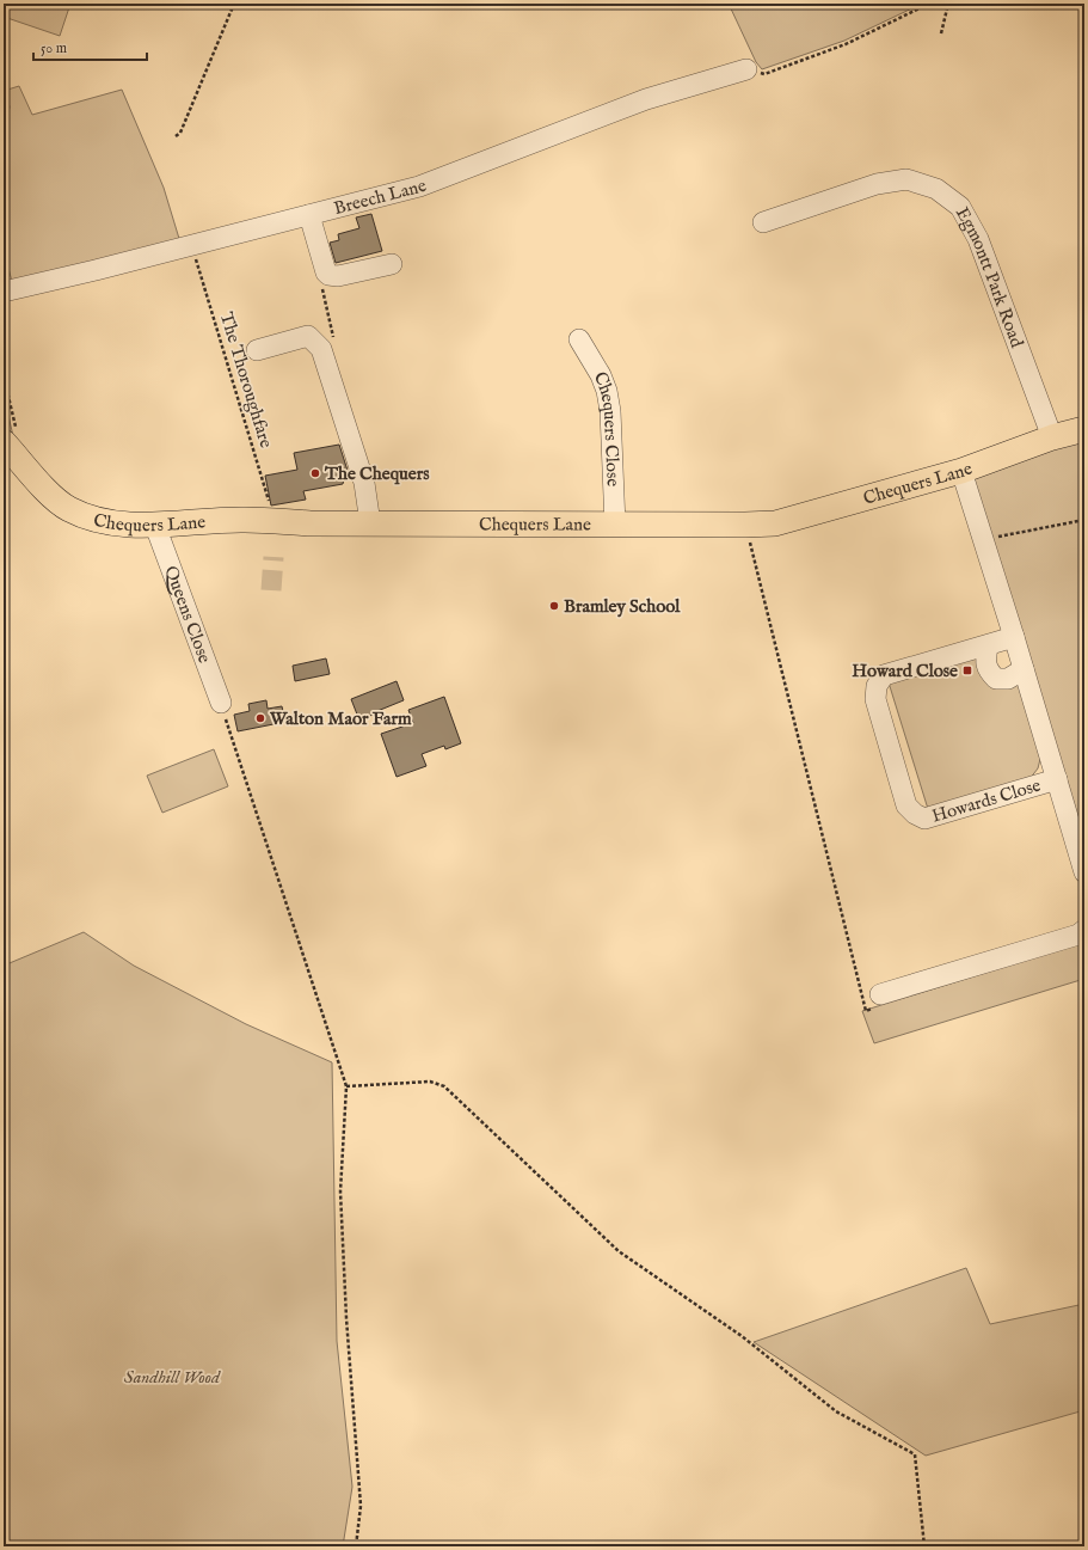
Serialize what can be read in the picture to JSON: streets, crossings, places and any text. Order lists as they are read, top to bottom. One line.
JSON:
{"streets":{"main road":["Chequers Lane"],"street":["Breech Lane","Egmontt Park Road","Chequers Close","Queens Close","Howards Close"],"path":["The Thoroughfare"]},"crossings":[["Breech Lane","The Thoroughfare"],["Egmontt Park Road","Chequers Lane"],["The Thoroughfare","Chequers Lane"],["Chequers Close","Chequers Lane"],["Chequers Lane","Queens Close"],["Chequers Lane","Howards Close"]],"parks":["Sandhill Wood"],"places":{"other":["The Chequers","Bramley School","Walton Maor Farm"],"transit":["Howard Close"]},"scale_bar":"50 m"}
